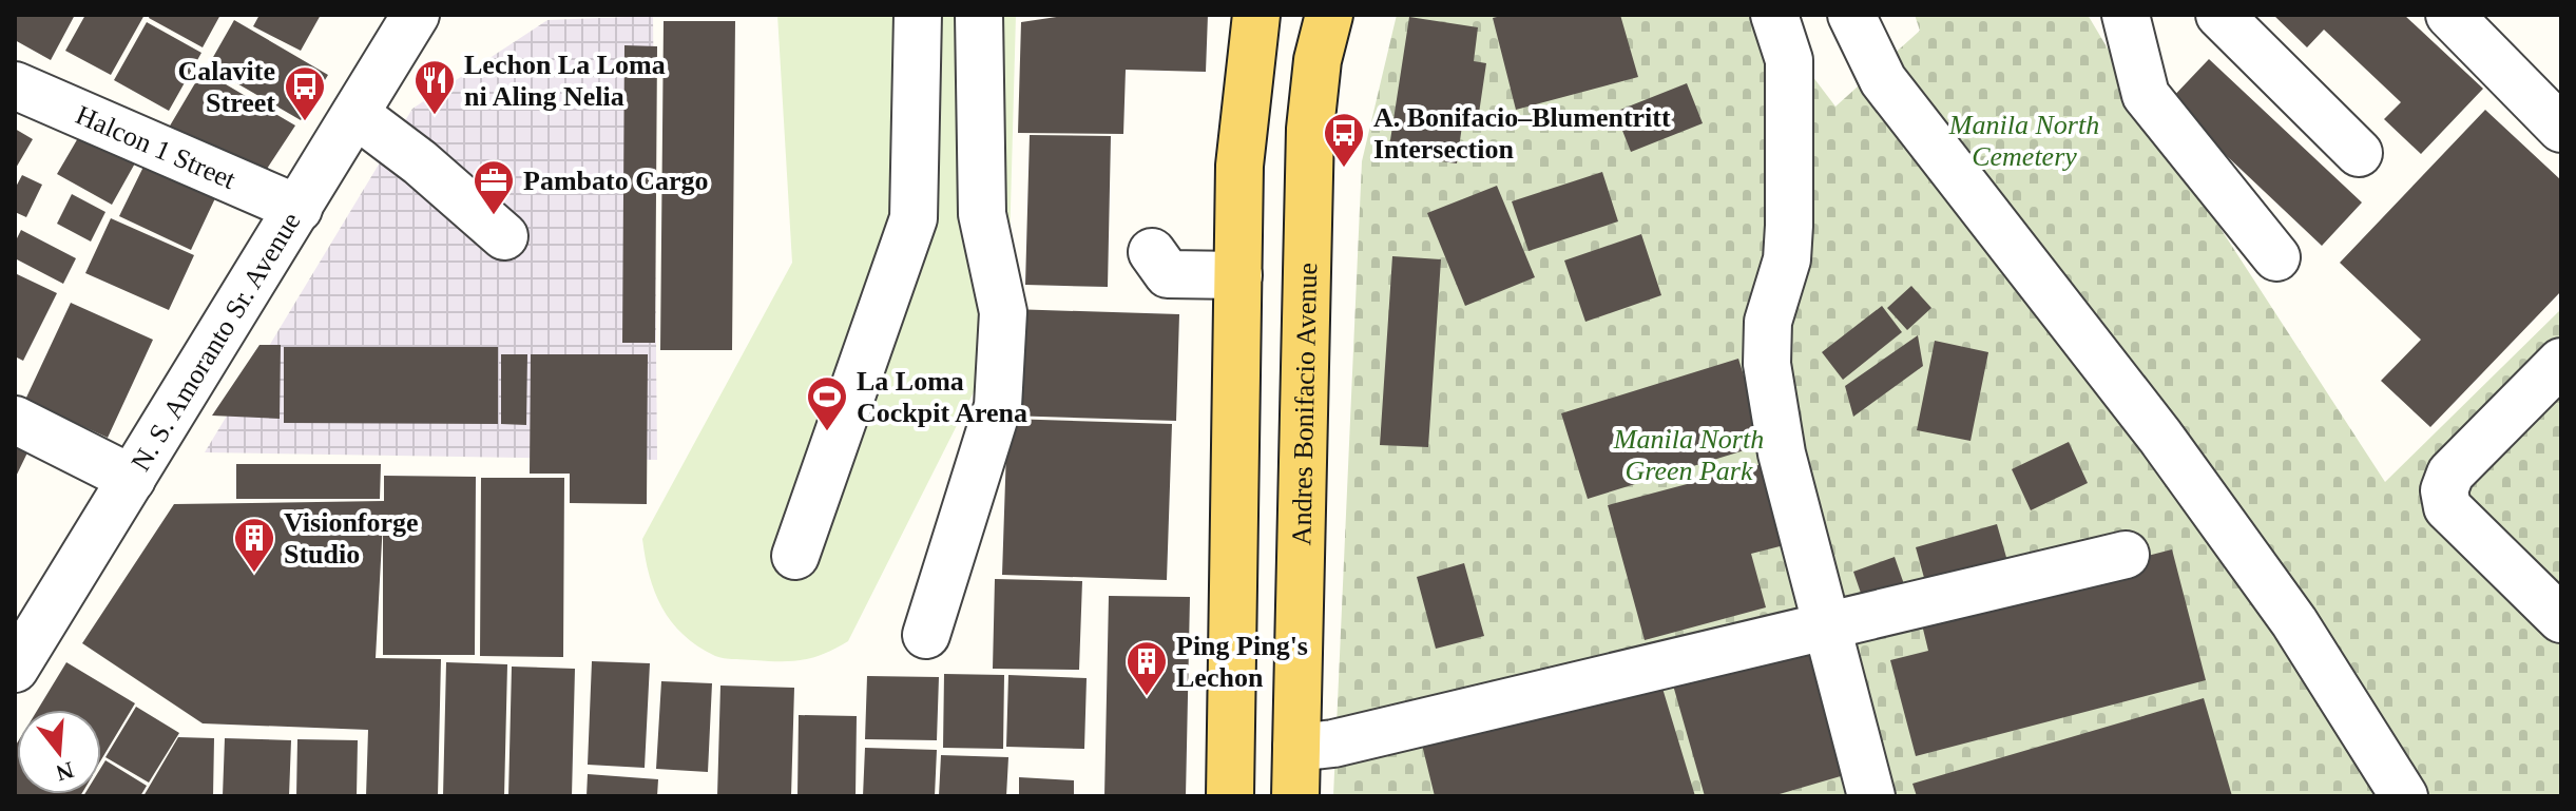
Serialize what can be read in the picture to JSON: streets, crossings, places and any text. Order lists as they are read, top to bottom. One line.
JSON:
{"streets":{"main road":["Andres Bonifacio Avenue"],"street":["Halcon 1 Street","N. S. Amoranto Sr. Avenue"]},"crossings":[["Halcon 1 Street","N. S. Amoranto Sr. Avenue"]],"parks":["Manila North Cemetery","Manila North Green Park"],"places":{"restaurant":["Lechon La Loma ni Aling Nelia"],"bus stop":["Calavite Street","A. Bonifacio–Blumentritt Intersection"],"office":["Pambato Cargo"],"sports":["La Loma Cockpit Arena"],"building":["Visionforge Studio","Ping Ping's Lechon"]},"north":"bottom"}
